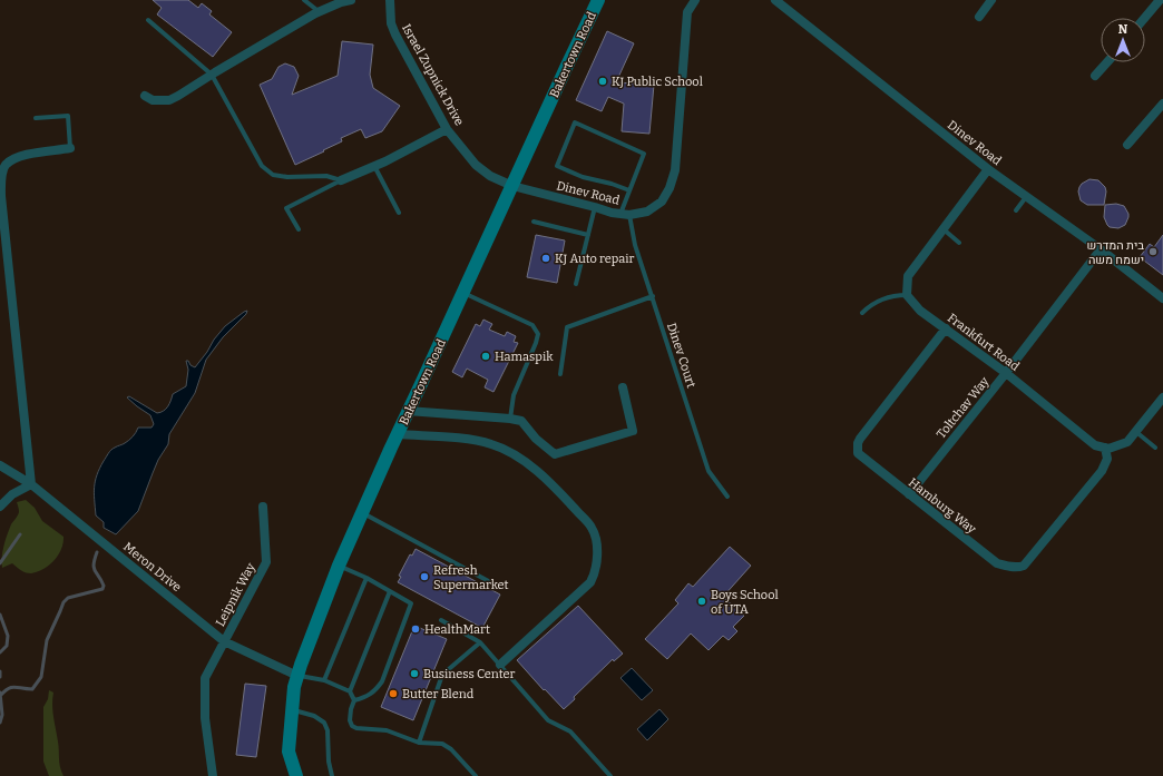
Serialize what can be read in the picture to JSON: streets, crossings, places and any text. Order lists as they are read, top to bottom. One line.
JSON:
{"streets":{"street":["Bakertown Road","Israel Zupnick Drive","Dinev Road","Frankfurt Road","Toltchav Way","Hamburg Way","Meron Drive","Leipnik Way"],"lane":["Dinev Court"]},"crossings":[["Bakertown Road","Israel Zupnick Drive"],["Bakertown Road","Dinev Road"],["Bakertown Road","Meron Drive"],["Israel Zupnick Drive","Dinev Road"],["Dinev Road","Dinev Court"],["Dinev Road","Toltchav Way"],["Frankfurt Road","Toltchav Way"],["Frankfurt Road","Hamburg Way"],["Toltchav Way","Hamburg Way"],["Meron Drive","Leipnik Way"]],"places":["KJ Public School","בית המדרש ישמח משה","KJ Auto repair","Hamaspik","Refresh Supermarket","Boys School of UTA","HealthMart","Business Center","Butter Blend"],"north":"top"}
